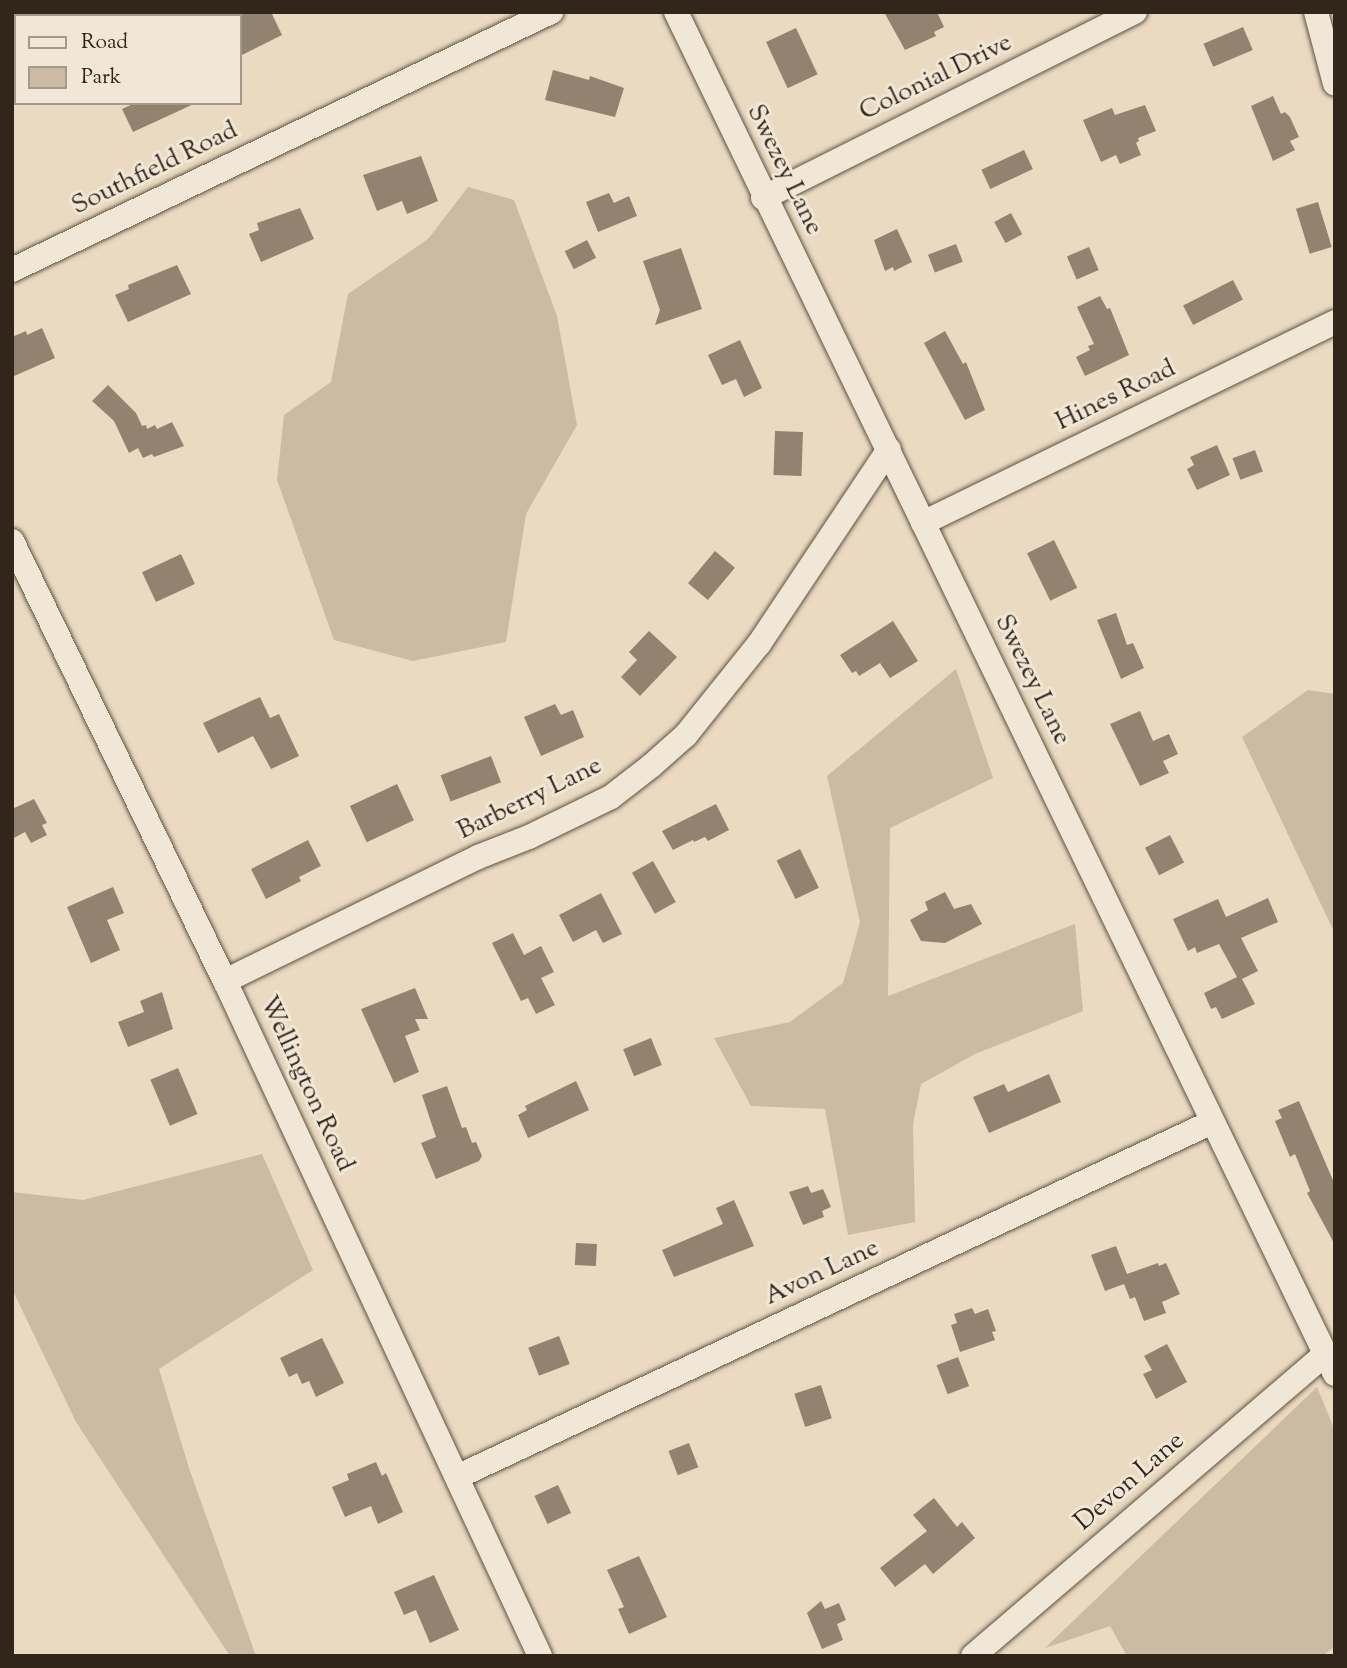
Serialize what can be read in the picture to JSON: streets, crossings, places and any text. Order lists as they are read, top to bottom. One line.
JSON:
{"streets":{"street":["Colonial Drive","Southfield Road","Swezey Lane","Hines Road","Barberry Lane","Wellington Road","Avon Lane","Devon Lane"]},"crossings":[["Colonial Drive","Swezey Lane"],["Swezey Lane","Hines Road"],["Swezey Lane","Barberry Lane"],["Swezey Lane","Avon Lane"],["Swezey Lane","Devon Lane"],["Barberry Lane","Wellington Road"],["Wellington Road","Avon Lane"]],"legend":["Road","Park"]}
